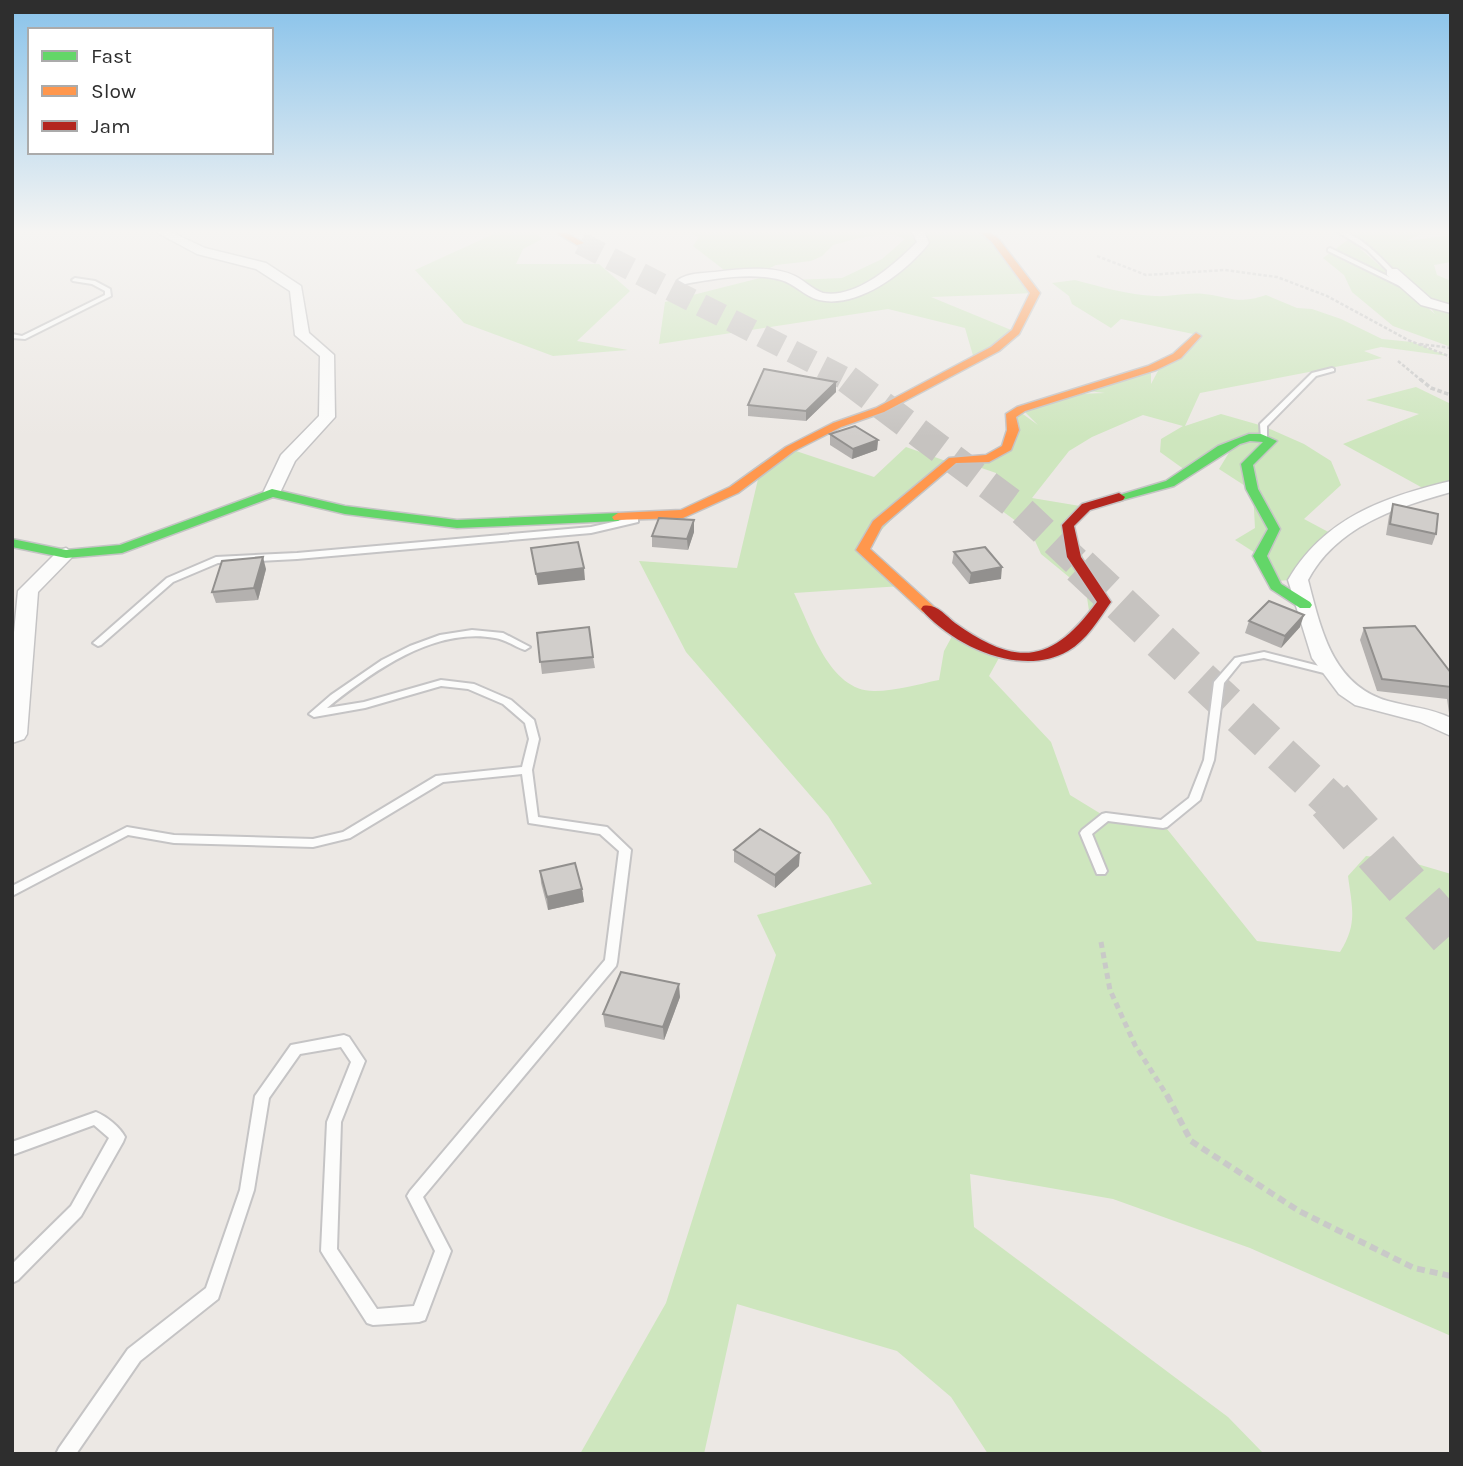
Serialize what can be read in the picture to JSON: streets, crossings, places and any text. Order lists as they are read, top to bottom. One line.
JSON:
{"legend":["Fast","Slow","Jam"]}
